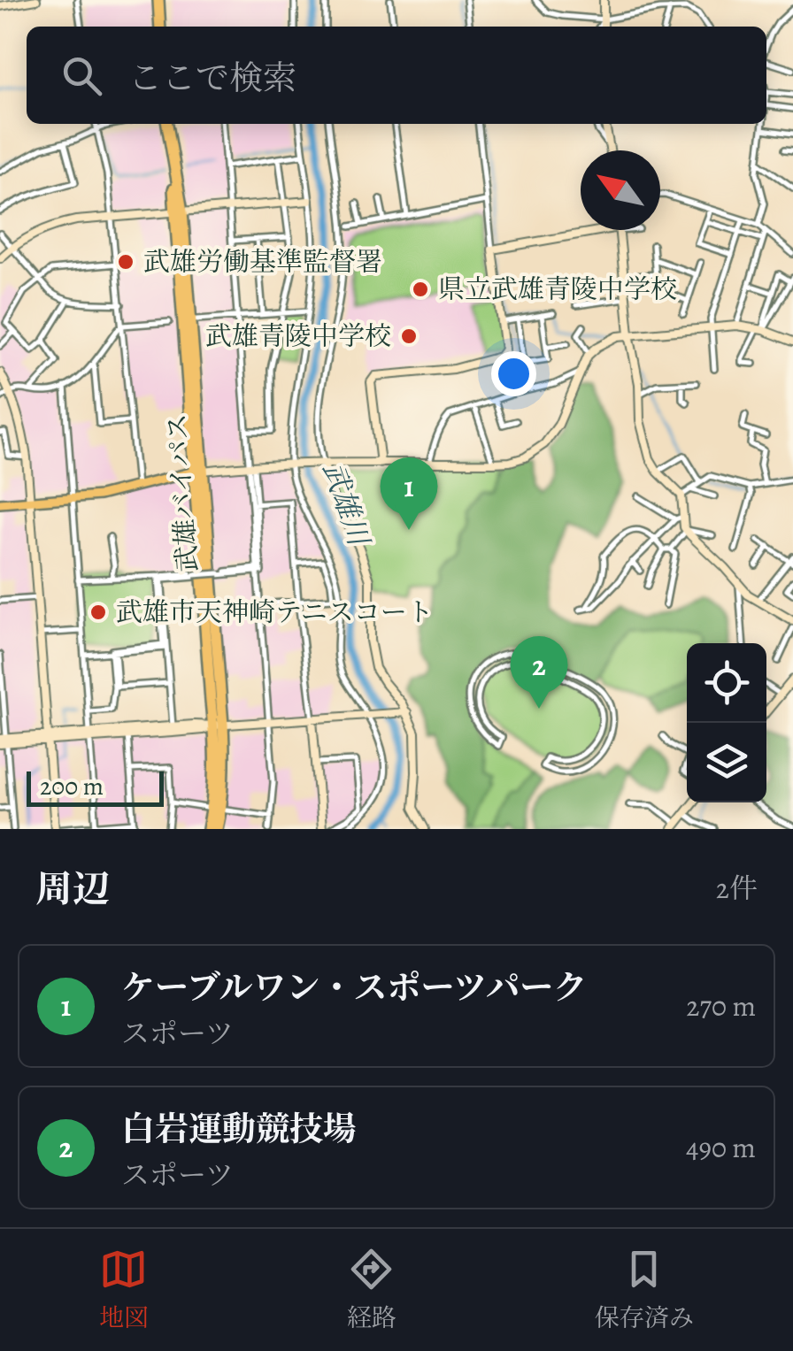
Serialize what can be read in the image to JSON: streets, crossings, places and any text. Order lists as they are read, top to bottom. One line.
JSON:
{"streets":{"highway":["武雄バイパス"]},"water":["武雄川"],"places":["武雄労働基準監督署","県立武雄青陵中学校","武雄青陵中学校","武雄市天神崎テニスコート"],"scale_bar":"200 m","north":"top left","page":{"search":"ここで検索","pins":["1","2"],"scale":"200 m","heading":["周辺","2件"],"list":[{"mark":"1","name":"ケーブルワン・スポーツパーク","note":"スポーツ","value":"270 m"},{"mark":"2","name":"白岩運動競技場","note":"スポーツ","value":"490 m"}],"nav":["地図","経路","保存済み"]}}
